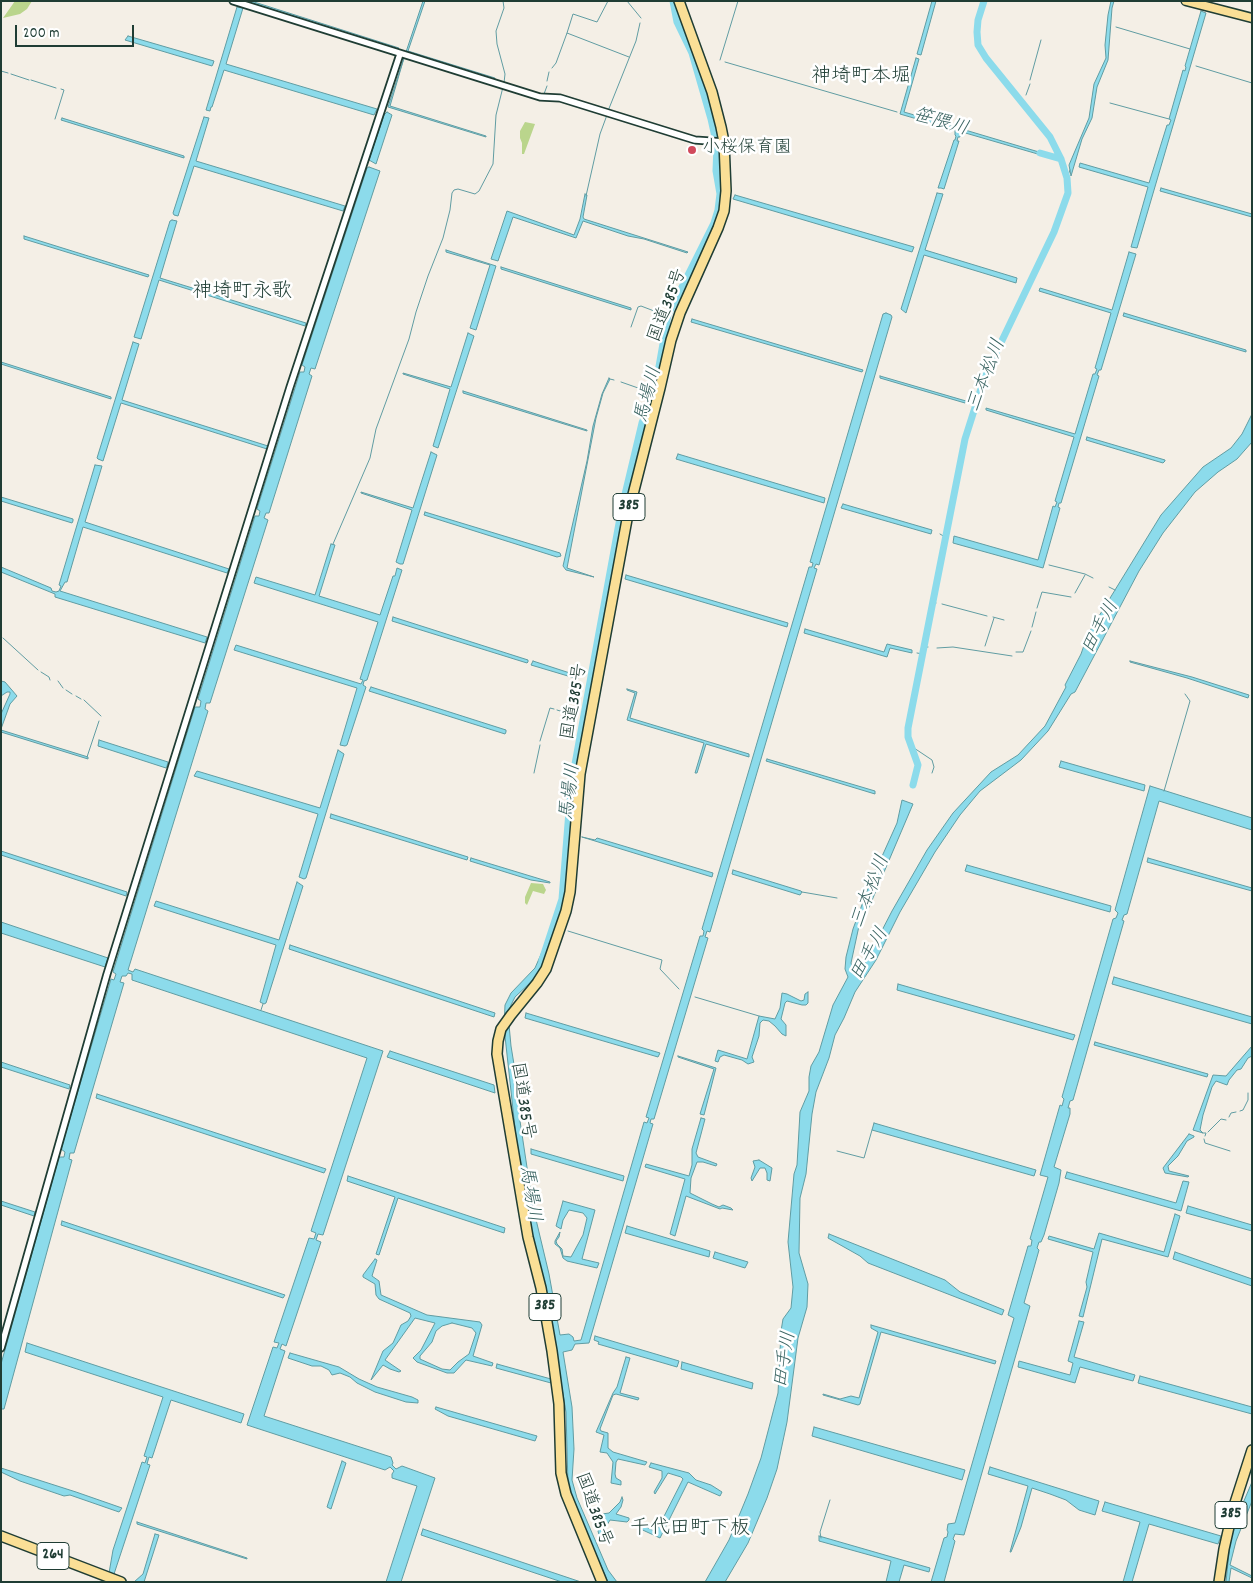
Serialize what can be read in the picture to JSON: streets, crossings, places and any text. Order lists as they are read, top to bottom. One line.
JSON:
{"streets":{"highway":["国道385号","385","264"]},"districts":["神埼町本堀","神埼町永歌","千代田町下板"],"water":["笹隈川","三本松川","馬場川","田手川"],"places":["小桜保育園"],"scale_bar":"200 m"}
